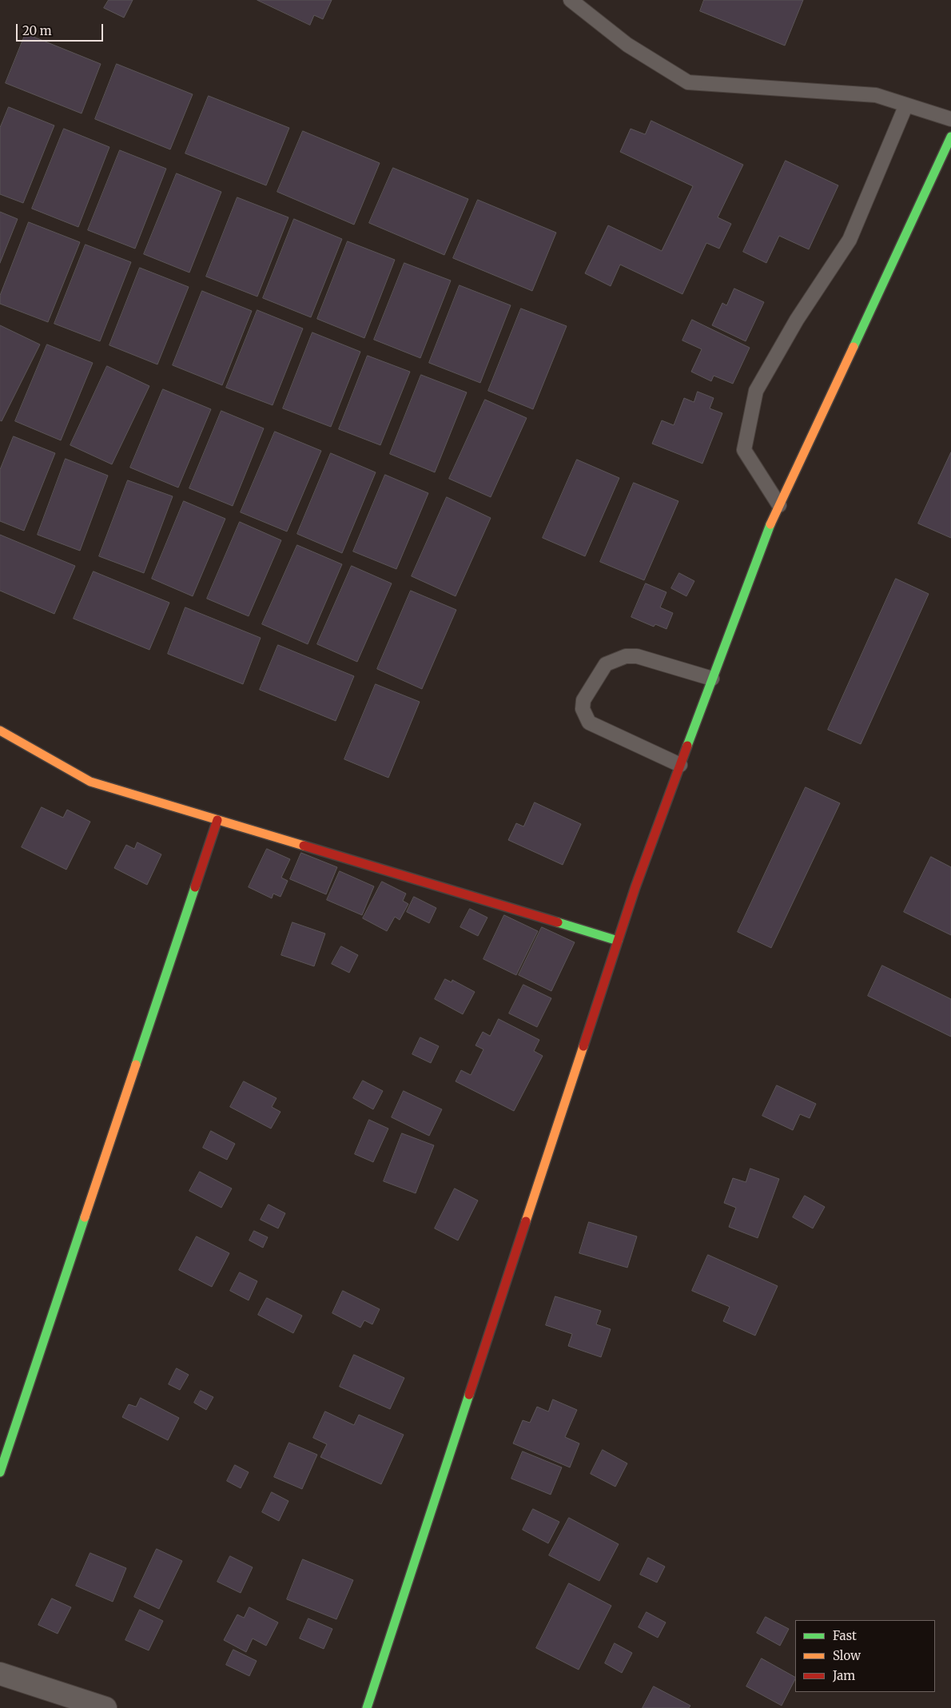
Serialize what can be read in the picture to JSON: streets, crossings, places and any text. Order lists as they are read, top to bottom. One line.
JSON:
{"legend":["Fast","Slow","Jam"],"scale_bar":"20 m"}
